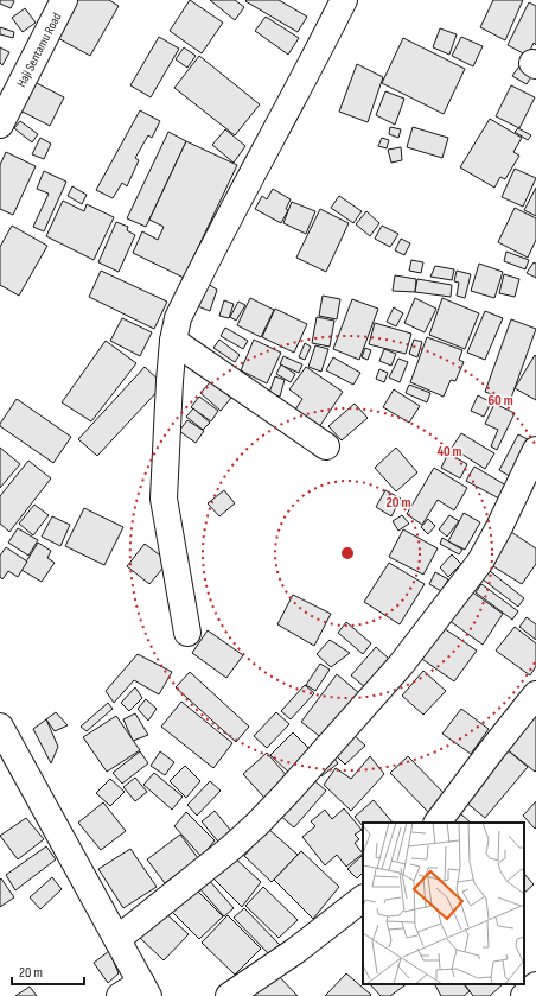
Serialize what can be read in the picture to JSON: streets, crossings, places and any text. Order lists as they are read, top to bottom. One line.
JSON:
{"streets":{"street":["Haji Sentamu Road"]},"scale_bar":"20 m","rings":["60 m","40 m","20 m"]}
